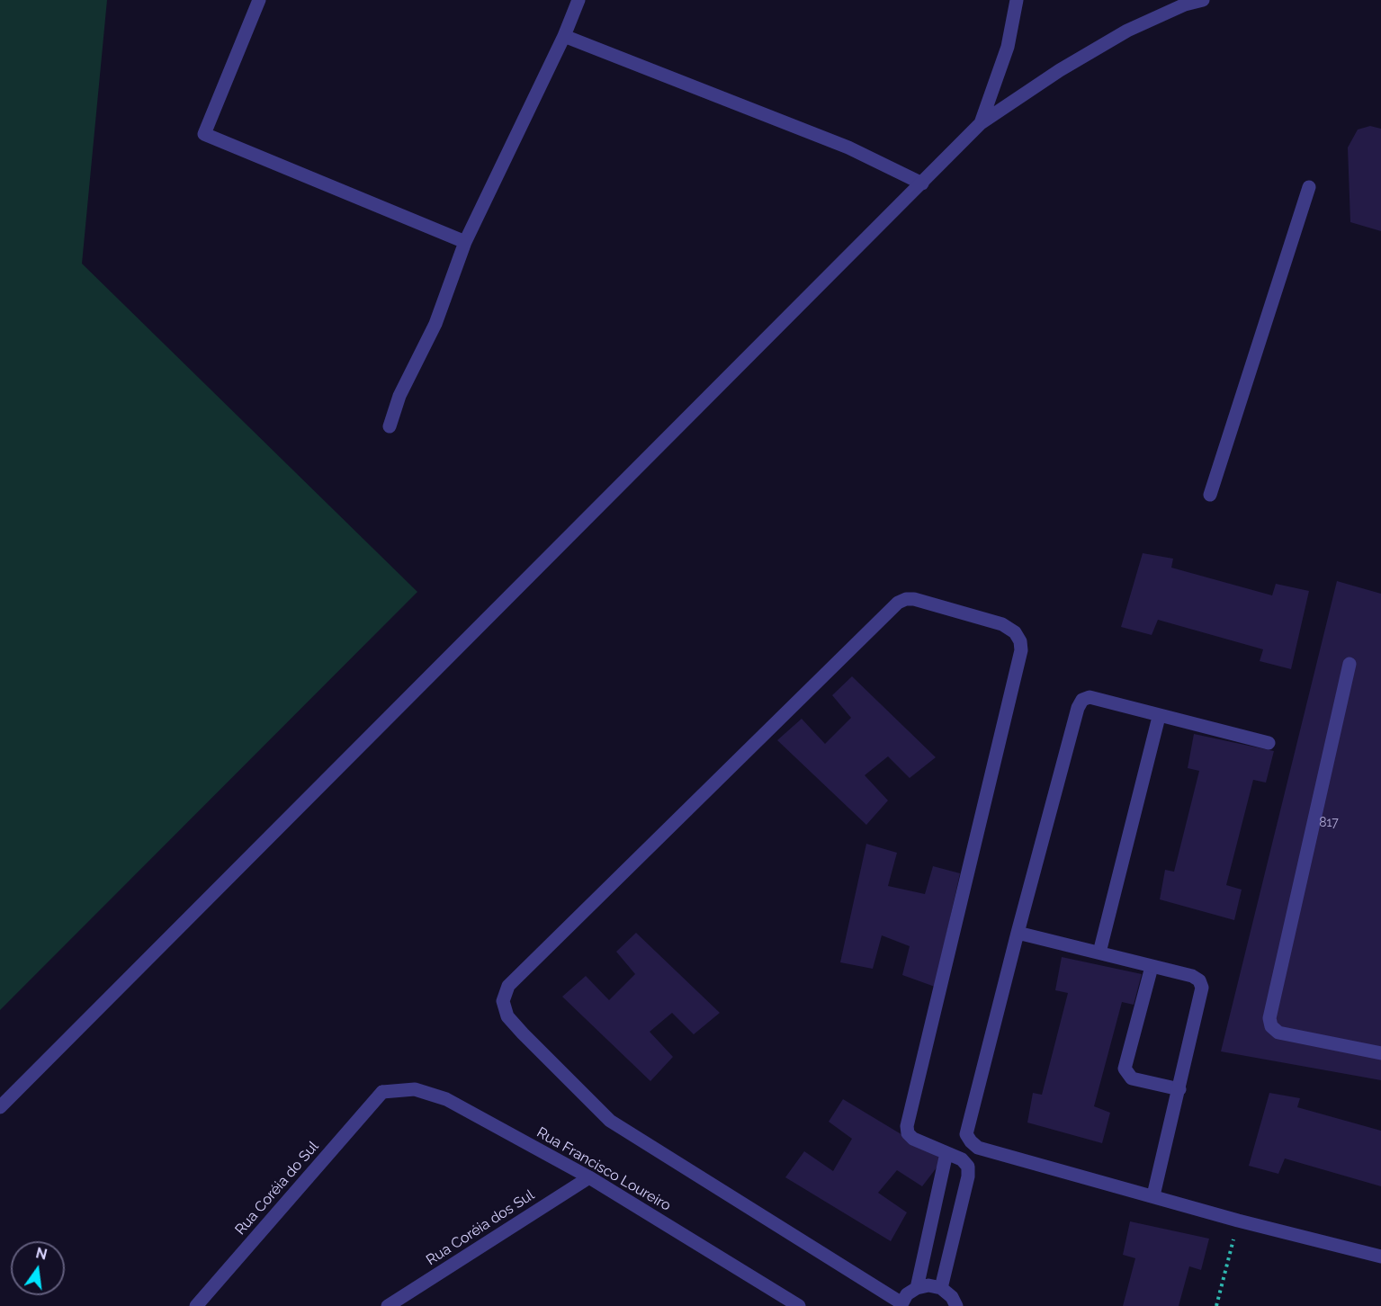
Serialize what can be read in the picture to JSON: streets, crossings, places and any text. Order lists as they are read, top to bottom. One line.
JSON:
{"streets":{"street":["Rua Francisco Loureiro","Rua Coréia do Sul","Rua Coréia dos Sul"]},"crossings":[["Rua Francisco Loureiro","Rua Coréia do Sul"],["Rua Francisco Loureiro","Rua Coréia dos Sul"]],"house_numbers":["817"],"north":"top"}
